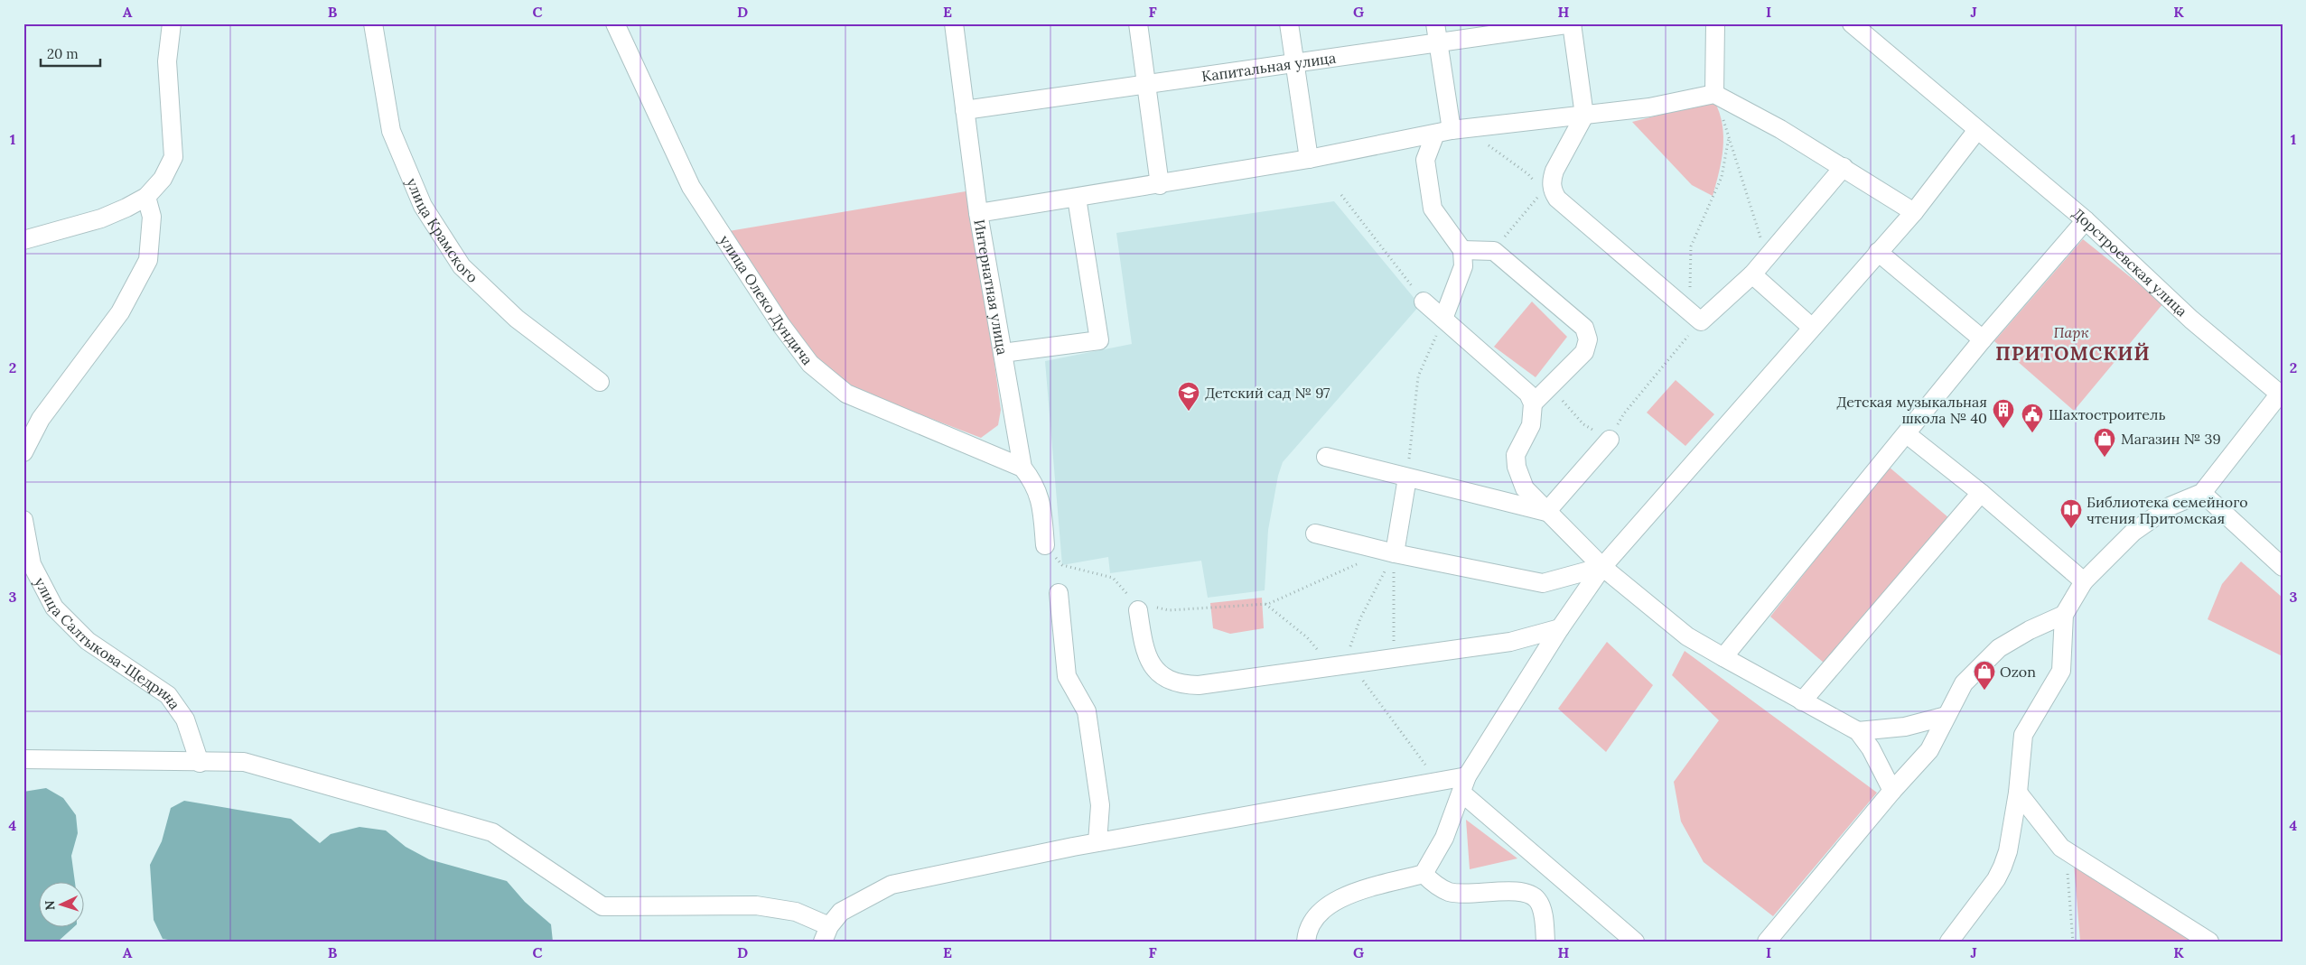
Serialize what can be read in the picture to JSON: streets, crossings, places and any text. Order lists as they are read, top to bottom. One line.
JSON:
{"streets":{"street":["Капитальная улица","улица Крамского","Дорстроевская улица","Интернатная улица","улица Олеко Дундича","улица Салтыкова-Щедрина"]},"crossings":[["Капитальная улица","Интернатная улица"],["Интернатная улица","улица Олеко Дундича"]],"districts":["ПРИТОМСКИЙ"],"parks":["Парк"],"places":{"school or university":["Детский сад № 97"],"building":["Детская музыкальная школа № 40"],"public building":["Шахтостроитель"],"shop":["Магазин № 39","Ozon"],"library":["Библиотека семейного чтения Притомская"]},"scale_bar":"20 m","north":"left","grid":{"columns":["A","B","C","D","E","F","G","H","I","J","K"],"rows":["1","2","3","4"]}}
